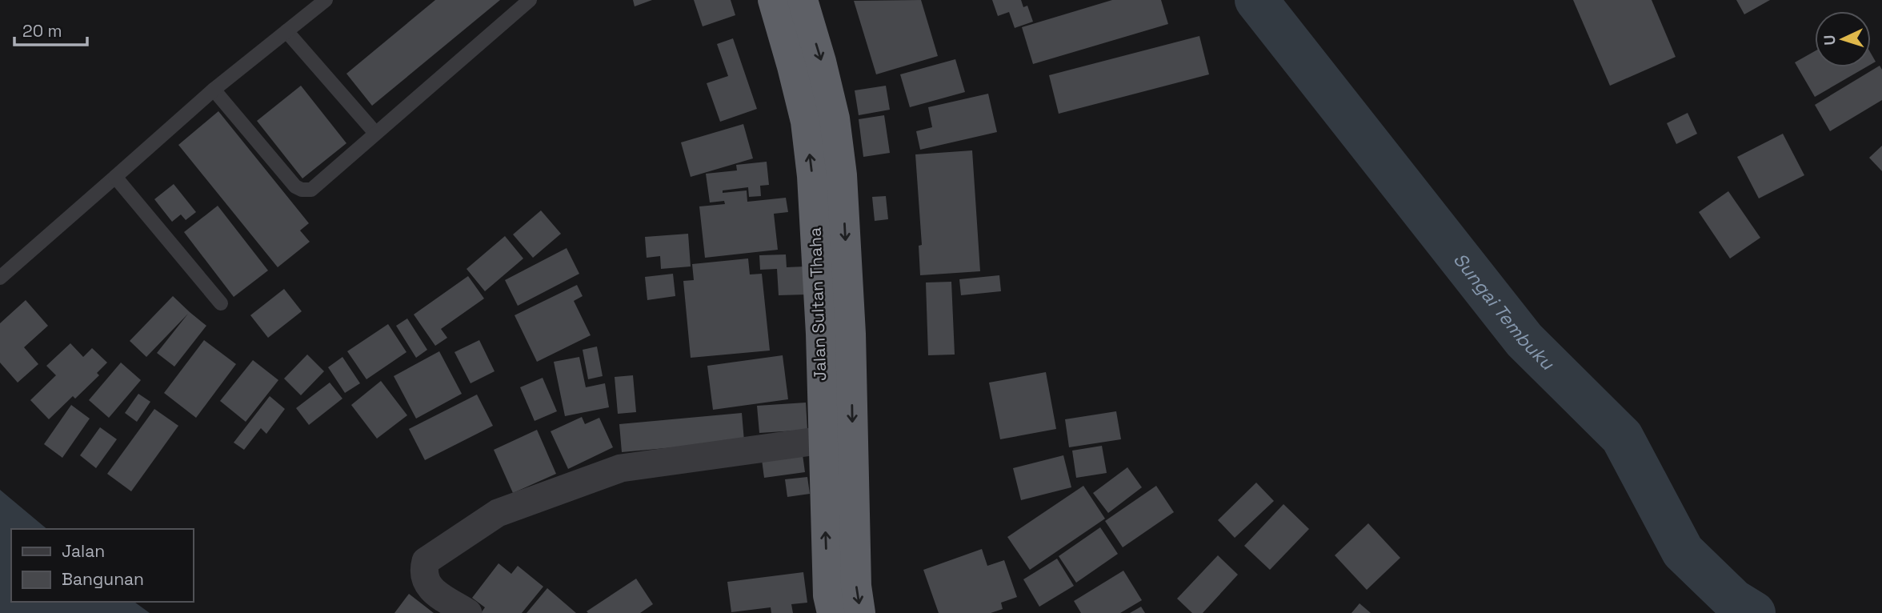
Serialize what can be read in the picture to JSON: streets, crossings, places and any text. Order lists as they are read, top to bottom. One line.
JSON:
{"streets":{"highway":["Jalan Sultan Thaha"]},"water":["Sungai Tembuku"],"legend":["Jalan","Bangunan"],"scale_bar":"20 m","north":"left"}
